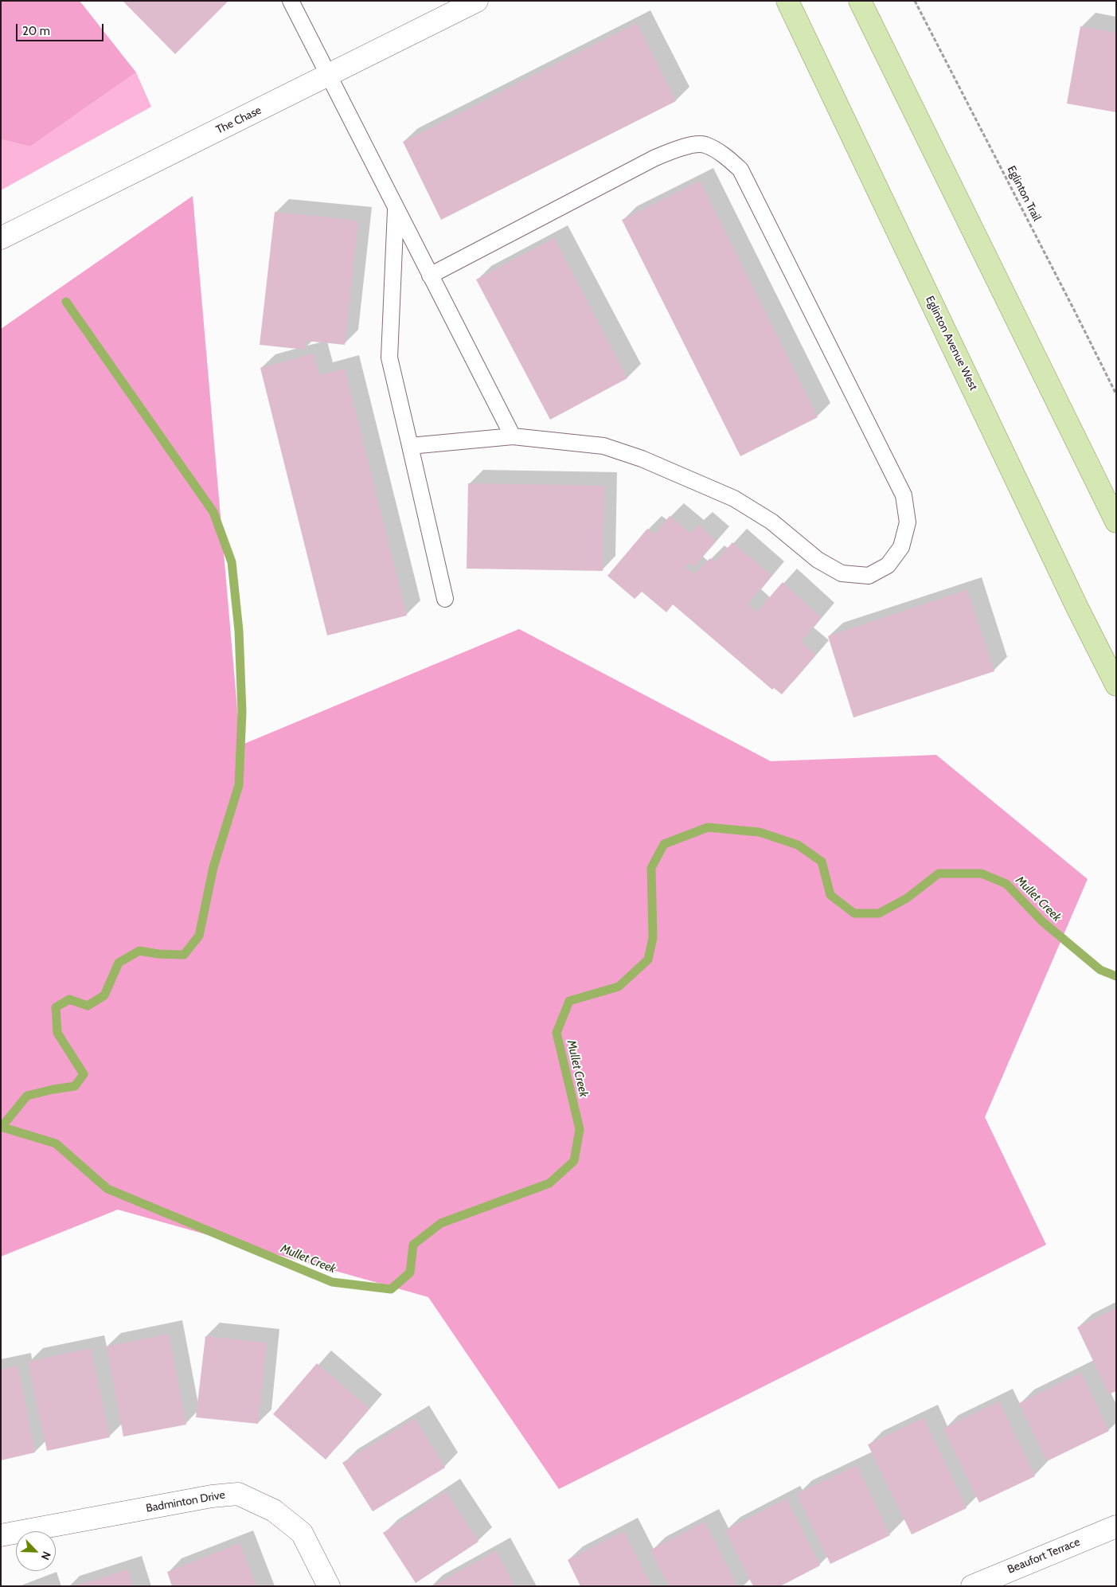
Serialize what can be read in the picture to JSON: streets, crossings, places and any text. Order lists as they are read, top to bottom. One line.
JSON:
{"streets":{"main road":["Eglinton Avenue West"],"street":["The Chase","Badminton Drive","Beaufort Terrace"],"path":["Eglinton Trail"]},"water":["Mullet Creek"],"scale_bar":"20 m","north":"bottom right"}
